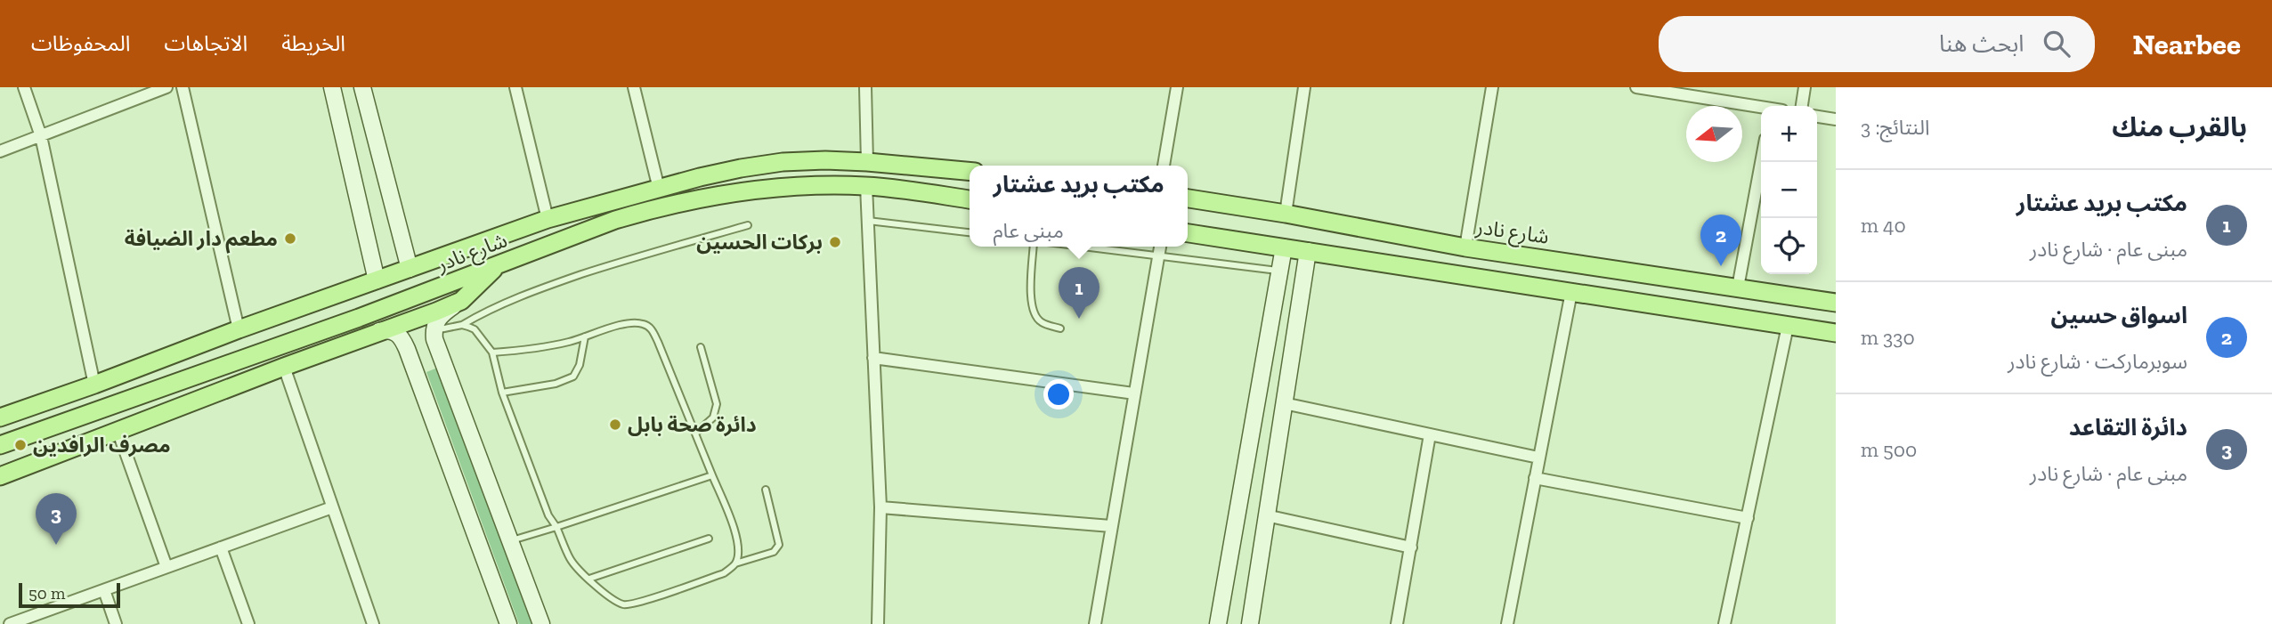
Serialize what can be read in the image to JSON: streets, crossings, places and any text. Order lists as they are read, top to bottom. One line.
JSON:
{"streets":{"main road":["شارع نادر"]},"places":["مطعم دار الضيافة","بركات الحسين","دائرة صحة بابل","مصرف الرافدين"],"scale_bar":"50 m","north":"left","page":{"header":"Nearbee","search":"ابحث هنا","nav":["الخريطة","الاتجاهات","المحفوظات"],"heading":["بالقرب منك","النتائج: 3"],"map_buttons":["+","−"],"popup":["مكتب بريد عشتار","مبنى عام"],"list":[{"mark":"1","name":"مكتب بريد عشتار","note":"مبنى عام · شارع نادر","value":"40 m"},{"mark":"2","name":"اسواق حسين","note":"سوبرماركت · شارع نادر","value":"330 m"},{"mark":"3","name":"دائرة التقاعد","note":"مبنى عام · شارع نادر","value":"500 m"}],"pins":["2","1","3"],"scale":"50 m"}}
